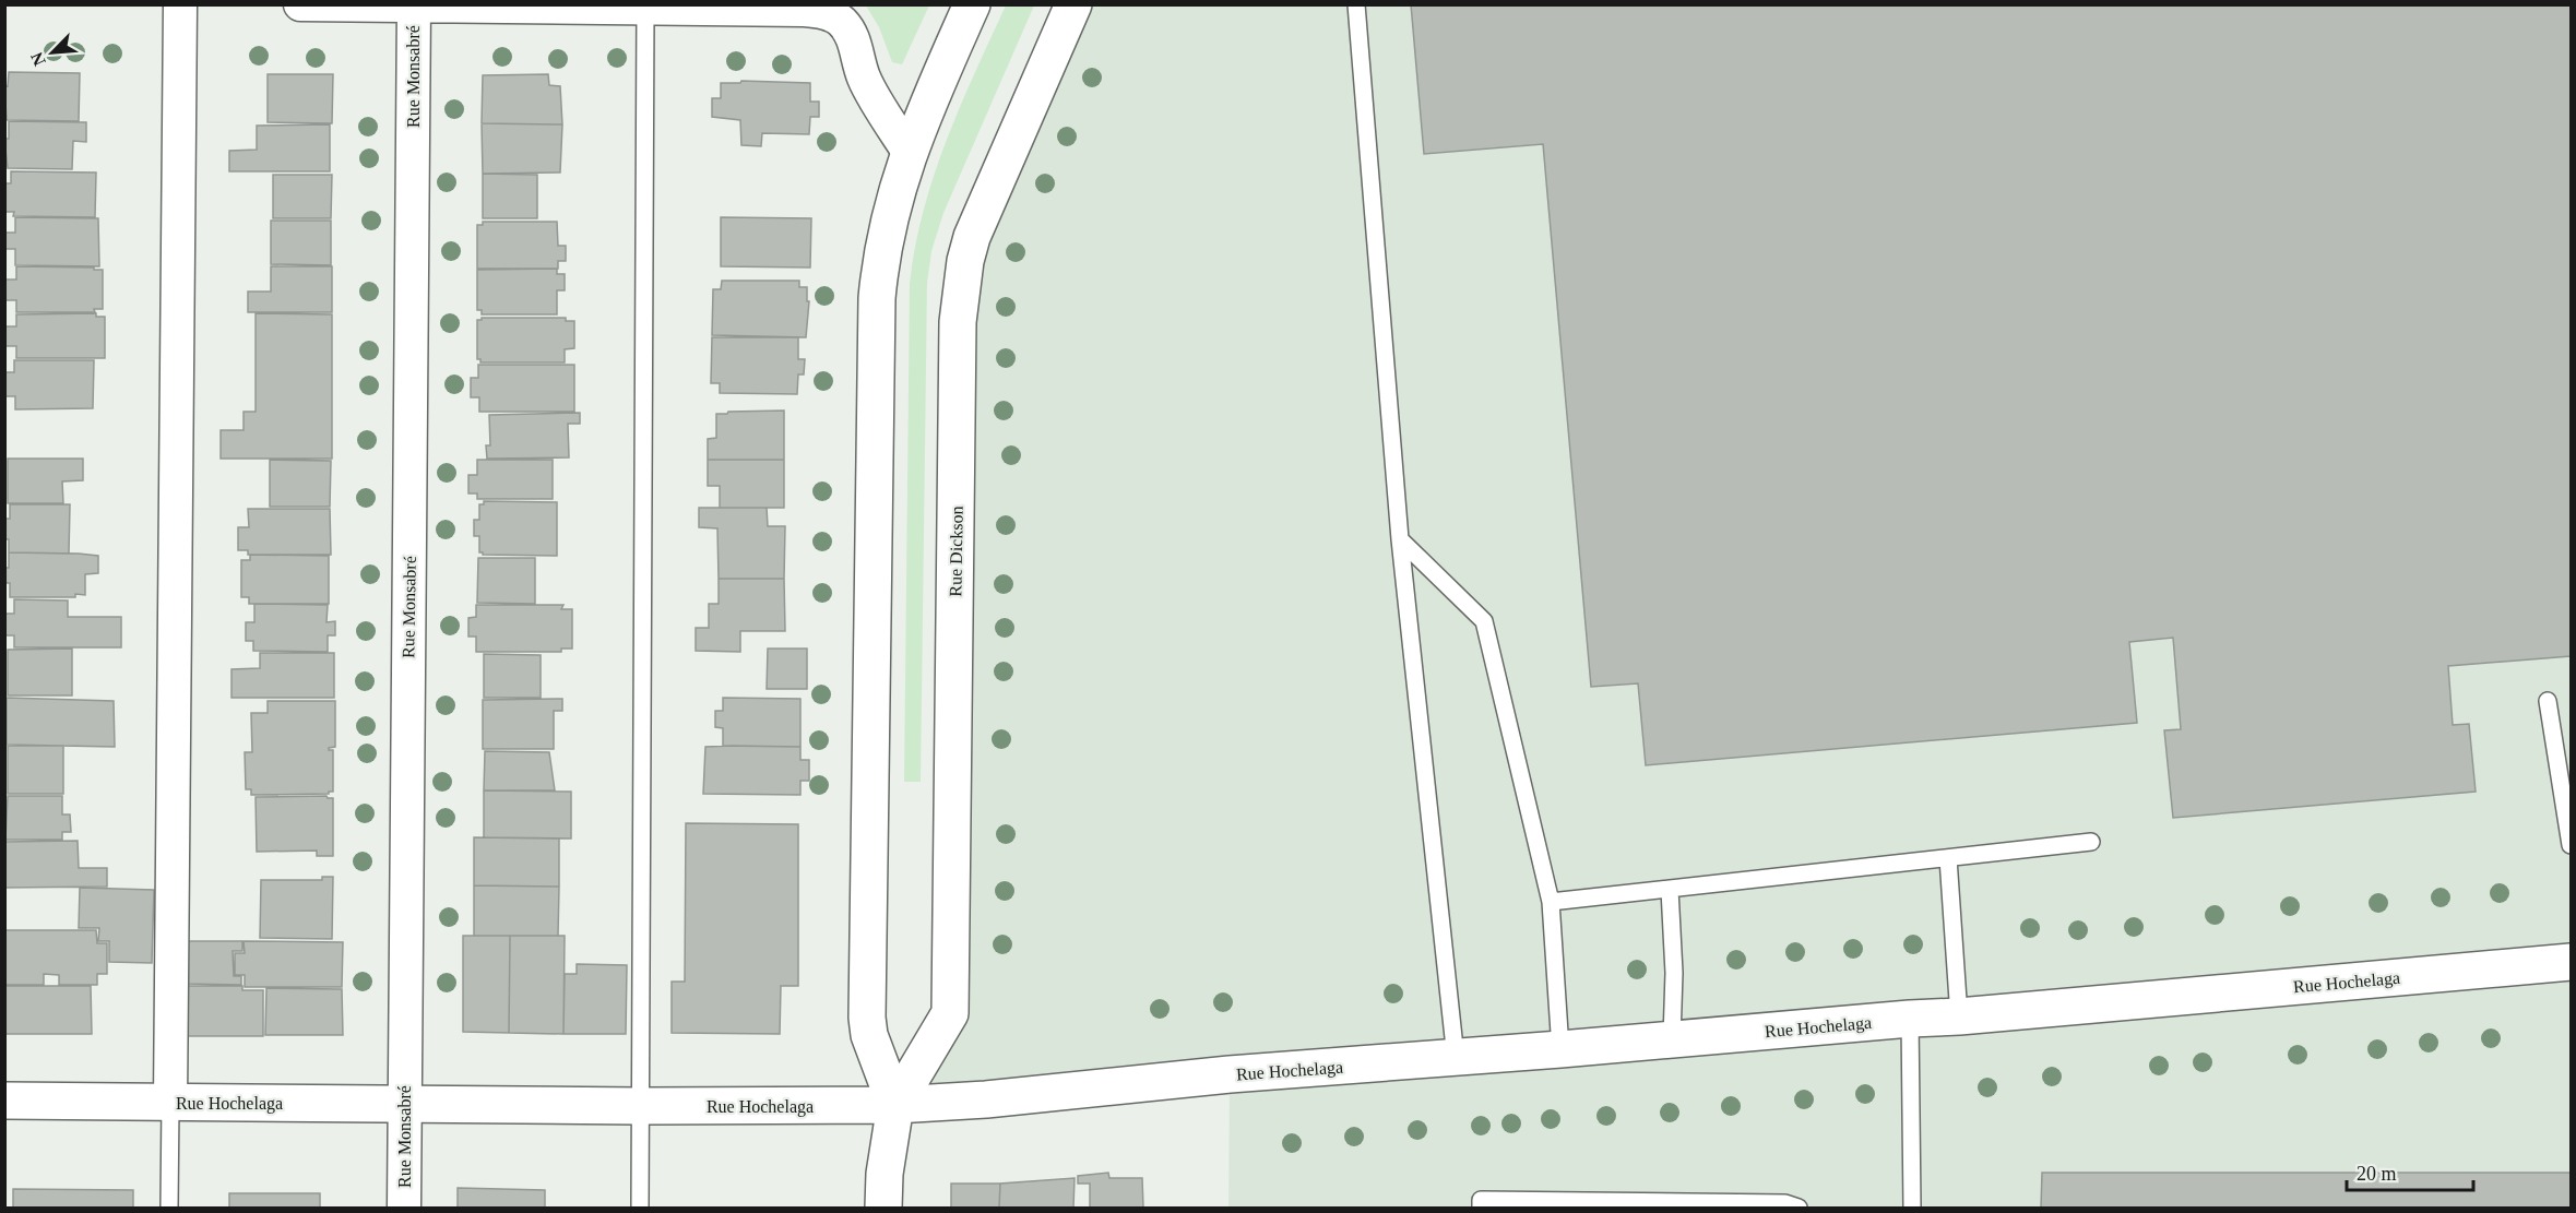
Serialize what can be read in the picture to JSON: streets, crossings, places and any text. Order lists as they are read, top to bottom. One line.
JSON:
{"streets":{"main road":["Rue Dickson","Rue Hochelaga"],"street":["Rue Monsabré"]},"crossings":[["Rue Monsabré","Rue Hochelaga"],["Rue Dickson","Rue Hochelaga"]],"scale_bar":"20 m","north":"bottom left"}
